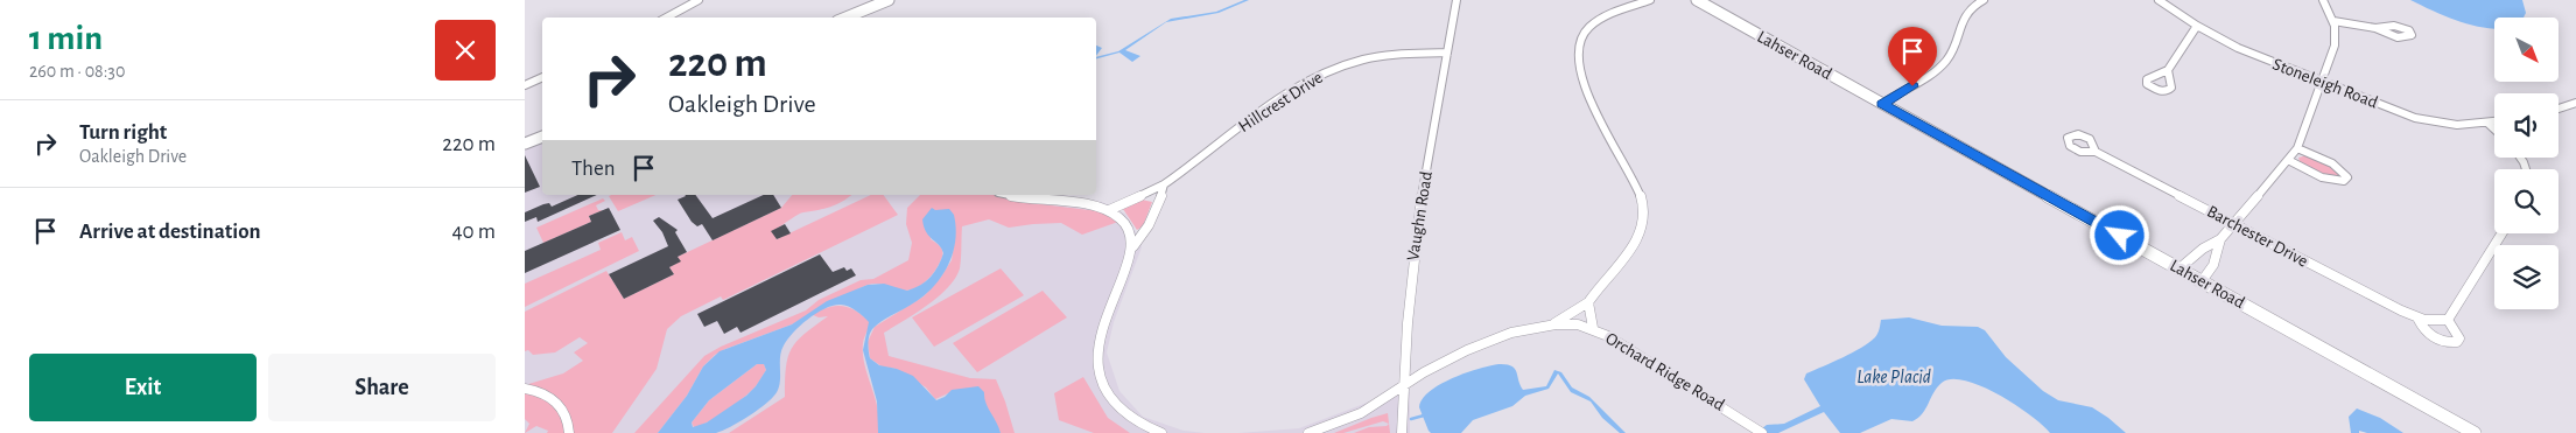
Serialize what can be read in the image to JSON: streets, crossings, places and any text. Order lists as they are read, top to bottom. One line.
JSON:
{"streets":{"street":["Lahser Road","Stoneleigh Road","Hillcrest Drive","Vaughn Road","Barchester Drive","Orchard Ridge Road"]},"crossings":[["Hillcrest Drive","Vaughn Road"],["Vaughn Road","Orchard Ridge Road"]],"water":["Lake Placid"],"north":"bottom right","page":{"heading":["1 min","260 m · 08:30"],"turn":["220 m","Oakleigh Drive"],"list":[{"name":"Turn right","note":"Oakleigh Drive","value":"220 m"},{"name":"Arrive at destination","value":"40 m"}],"then":"Then","buttons":["Exit","Share"]}}
